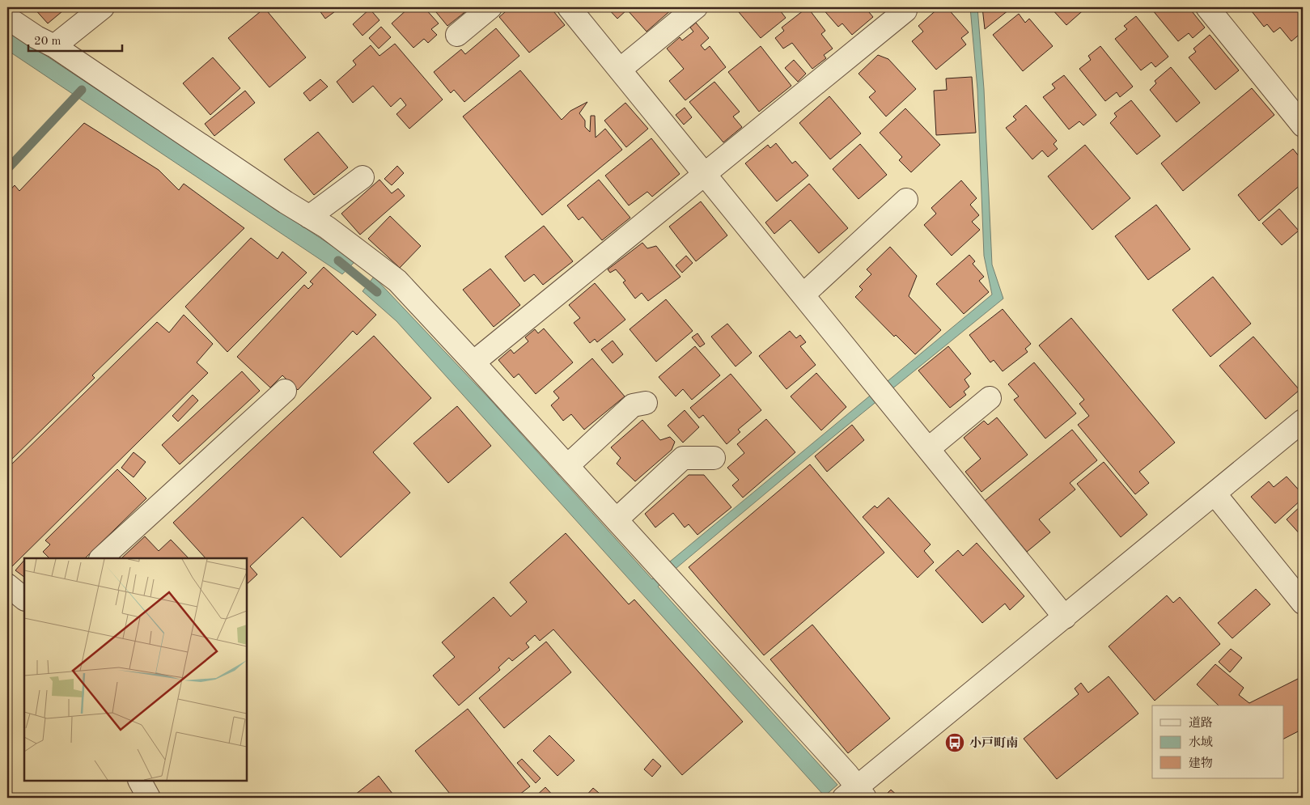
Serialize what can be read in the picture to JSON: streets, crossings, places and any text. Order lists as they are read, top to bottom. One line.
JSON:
{"places":{"bus stop":["小戸町南"]},"legend":["道路","水域","建物"],"scale_bar":"20 m"}
